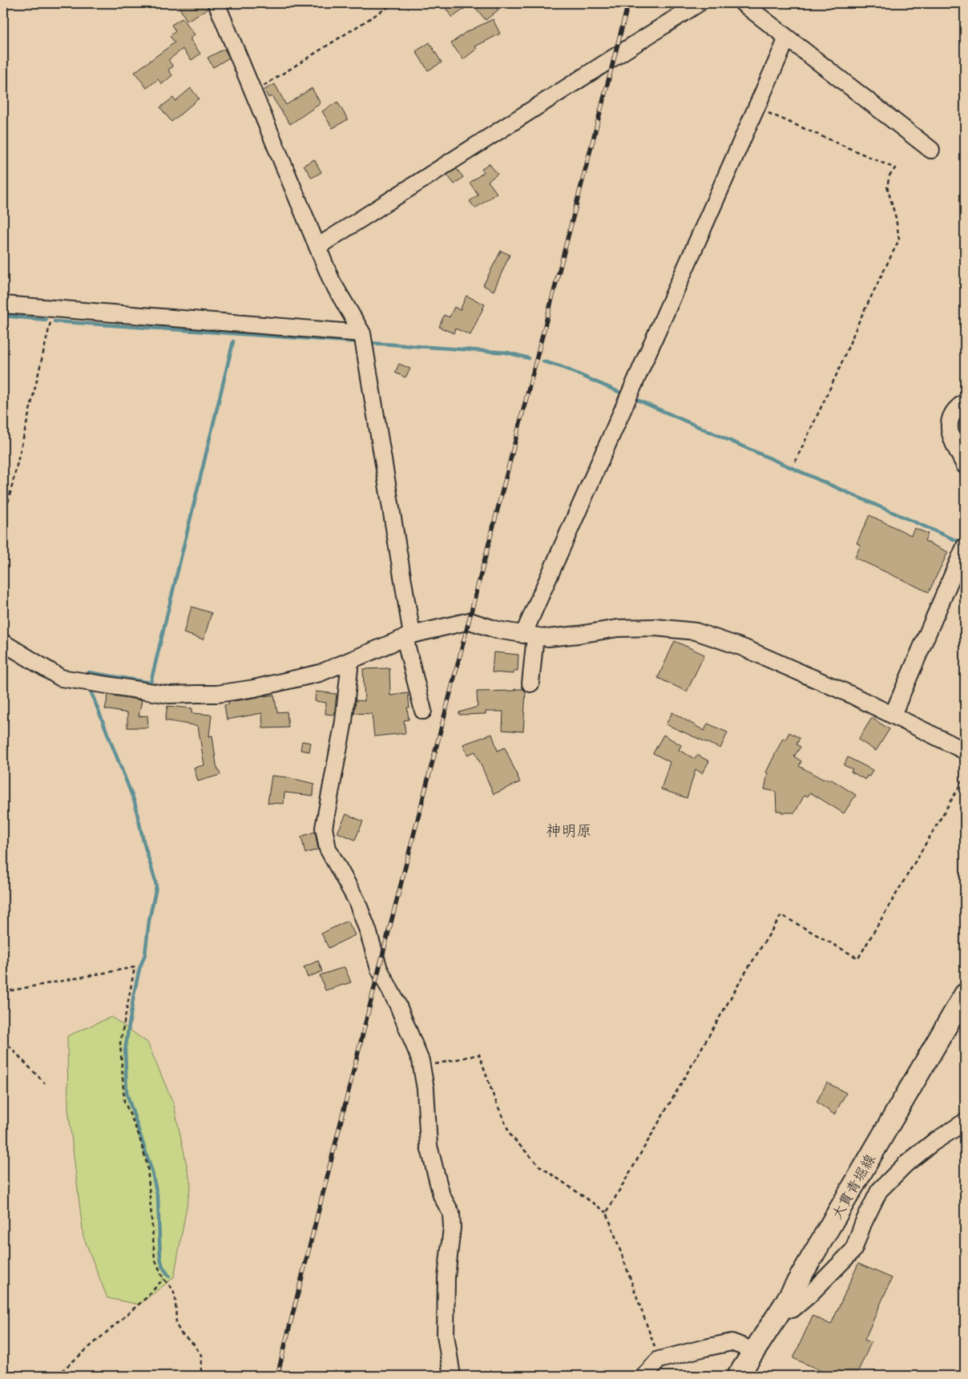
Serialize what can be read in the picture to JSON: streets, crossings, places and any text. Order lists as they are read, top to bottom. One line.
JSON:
{"streets":{"main road":["大貫青堀線"]},"districts":["神明原"]}
